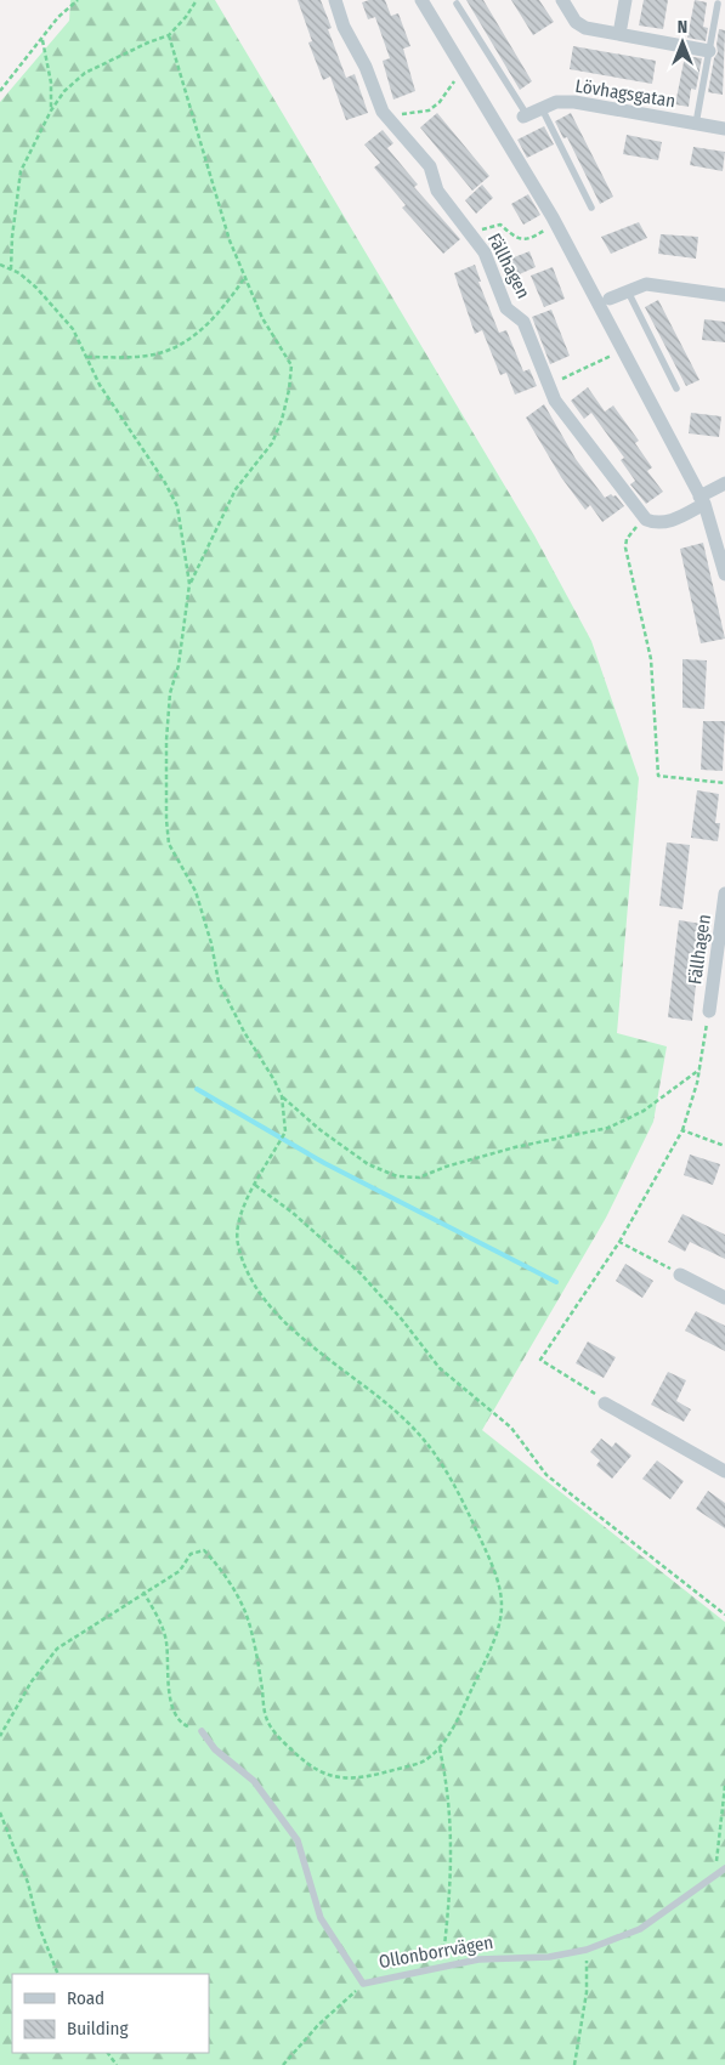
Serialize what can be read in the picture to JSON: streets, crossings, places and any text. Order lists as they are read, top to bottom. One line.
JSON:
{"streets":{"street":["Lövhagsgatan","Fällhagen"],"lane":["Ollonborrvägen"]},"legend":["Road","Building"],"north":"top"}
